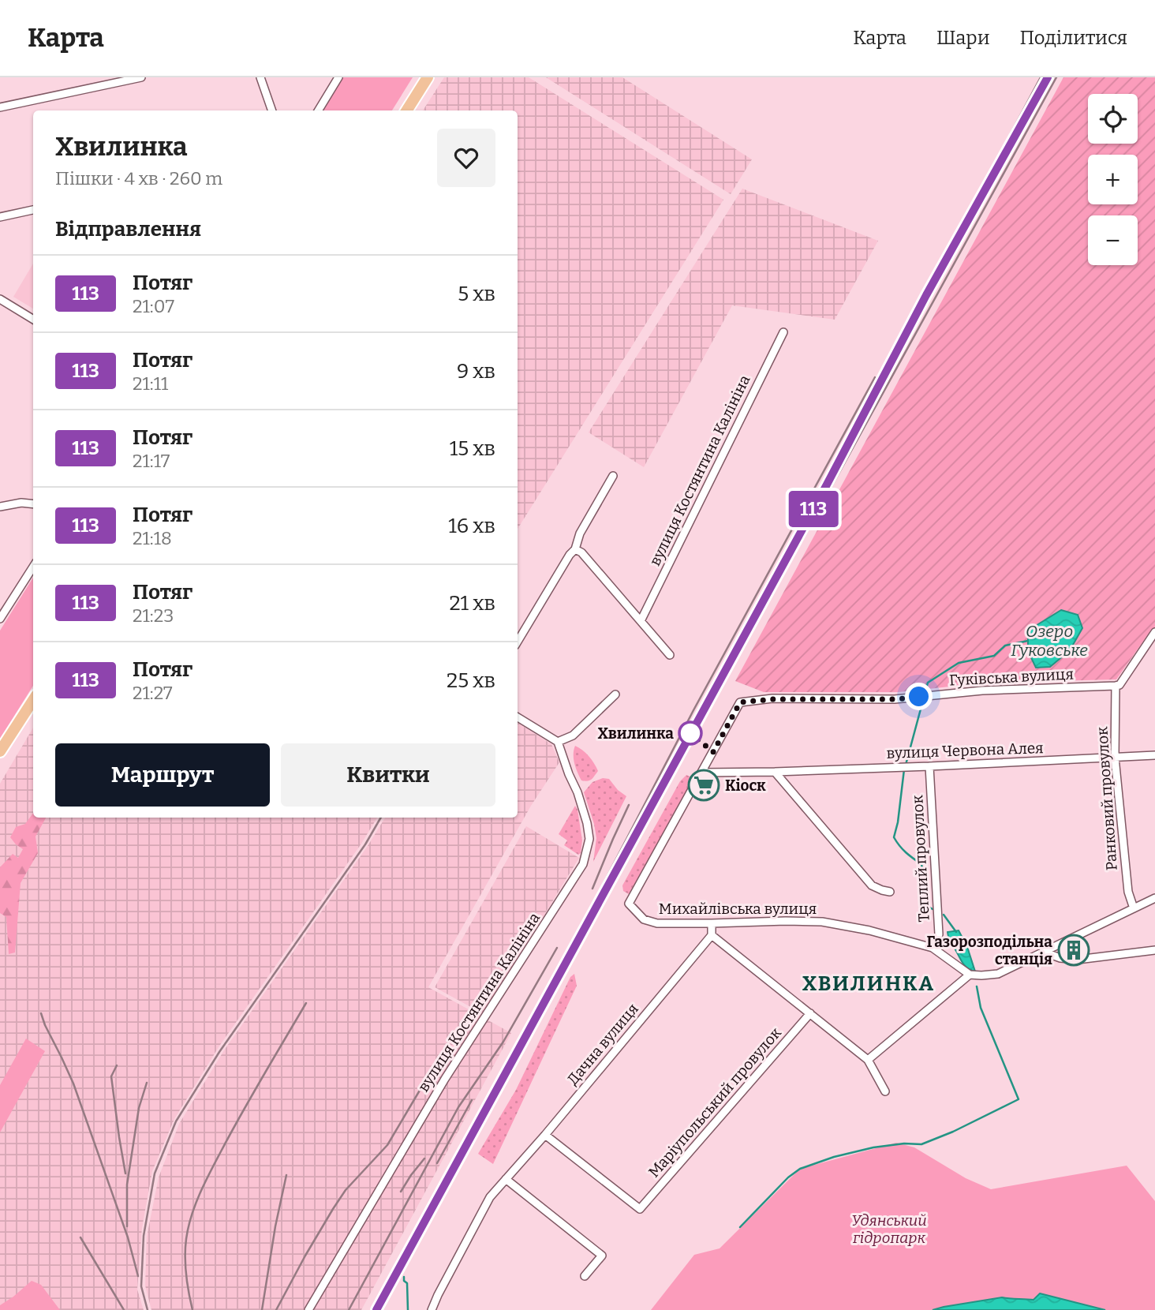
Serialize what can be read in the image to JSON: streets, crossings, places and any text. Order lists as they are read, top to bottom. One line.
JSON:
{"streets":{"street":["вулиця Костянтина Калініна","Гуківська вулиця","вулиця Червона Алея","Ранковий провулок","Теплий провулок","Михайлівська вулиця","Дачна вулиця","Маріупольський провулок"]},"crossings":[["Гуківська вулиця","вулиця Червона Алея"],["Гуківська вулиця","Ранковий провулок"],["Гуківська вулиця","Михайлівська вулиця"],["вулиця Червона Алея","Ранковий провулок"],["вулиця Червона Алея","Теплий провулок"],["вулиця Червона Алея","Михайлівська вулиця"],["Теплий провулок","Михайлівська вулиця"],["Дачна вулиця","Маріупольський провулок"]],"districts":["ХВИЛИНКА"],"water":["Озеро Гуковське"],"parks":["Удянський гідропарк"],"places":{"other":["Хвилинка"],"supermarket":["Кіоск"],"building":["Газорозподільна станція"]},"page":{"header":"Карта","nav":["Карта","Шари","Поділитися"],"on_map":"113","map_buttons":["+","−"],"heading":[["Хвилинка","Пішки · 4 хв · 260 m"],"Відправлення"],"list":[{"mark":"113","name":"Потяг","note":"21:07","value":"5 хв"},{"mark":"113","name":"Потяг","note":"21:11","value":"9 хв"},{"mark":"113","name":"Потяг","note":"21:17","value":"15 хв"},{"mark":"113","name":"Потяг","note":"21:18","value":"16 хв"},{"mark":"113","name":"Потяг","note":"21:23","value":"21 хв"},{"mark":"113","name":"Потяг","note":"21:27","value":"25 хв"}],"buttons":["Маршрут","Квитки"]}}
